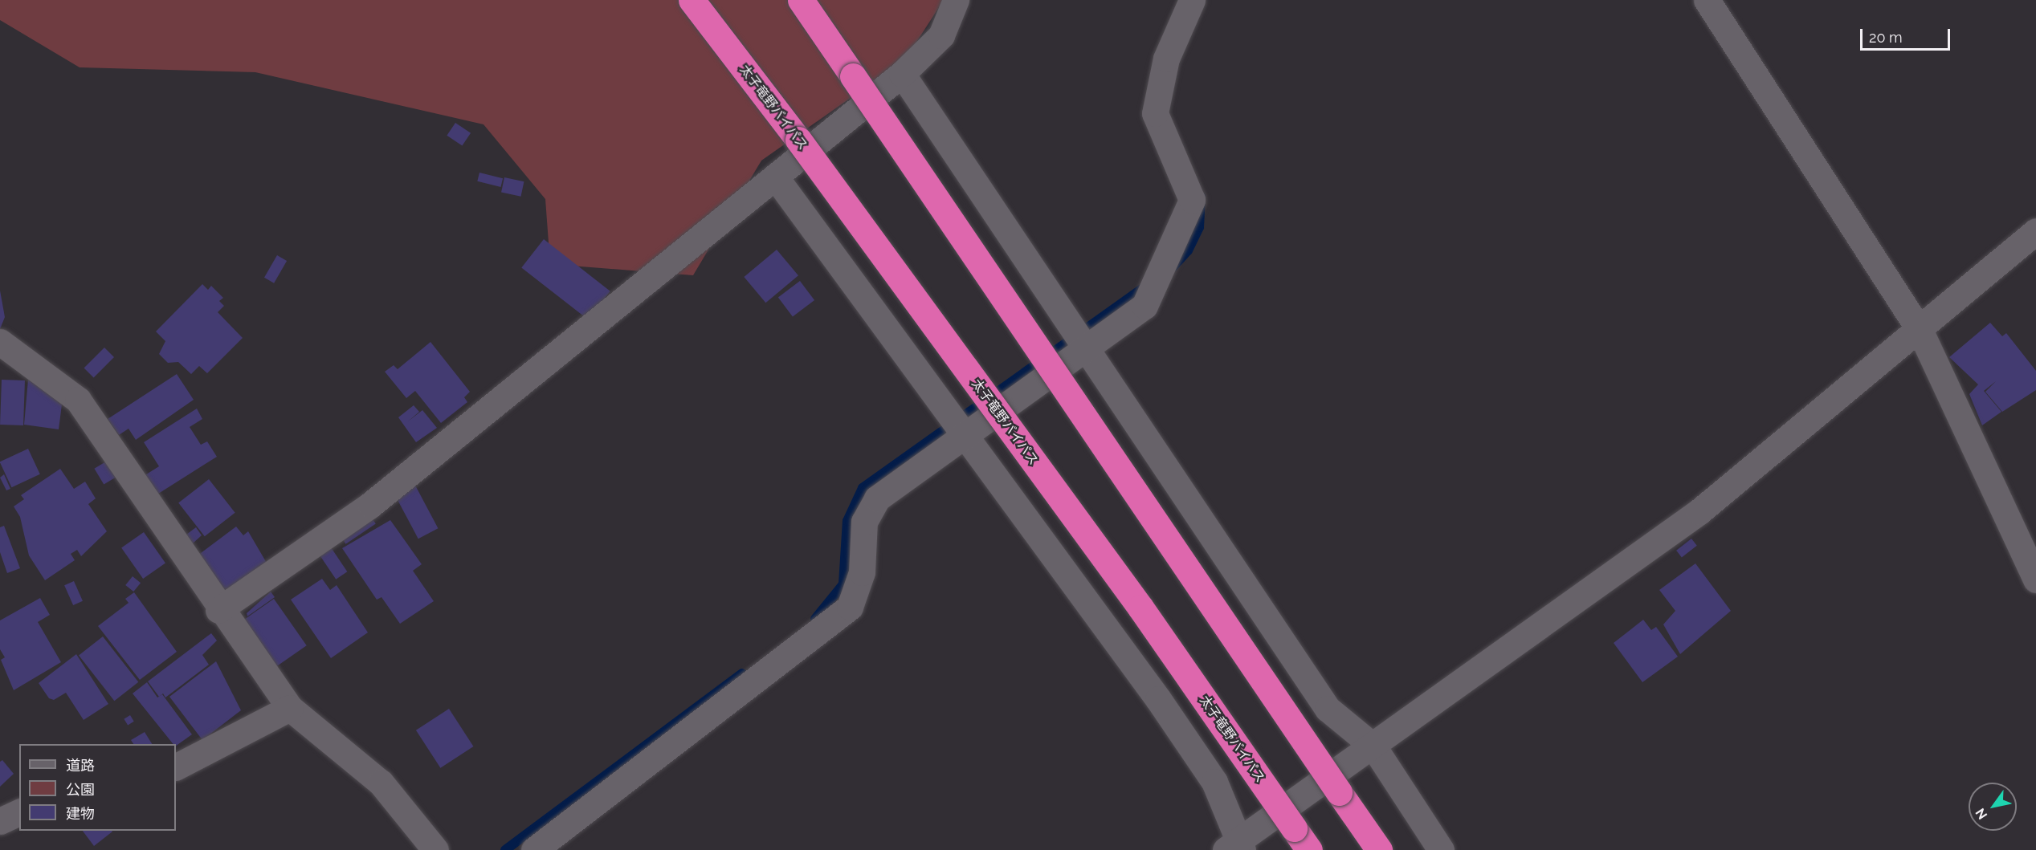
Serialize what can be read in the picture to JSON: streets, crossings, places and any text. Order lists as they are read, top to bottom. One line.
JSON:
{"streets":{"highway":["太子竜野バイパス"]},"legend":["道路","公園","建物"],"scale_bar":"20 m","north":"bottom left"}
